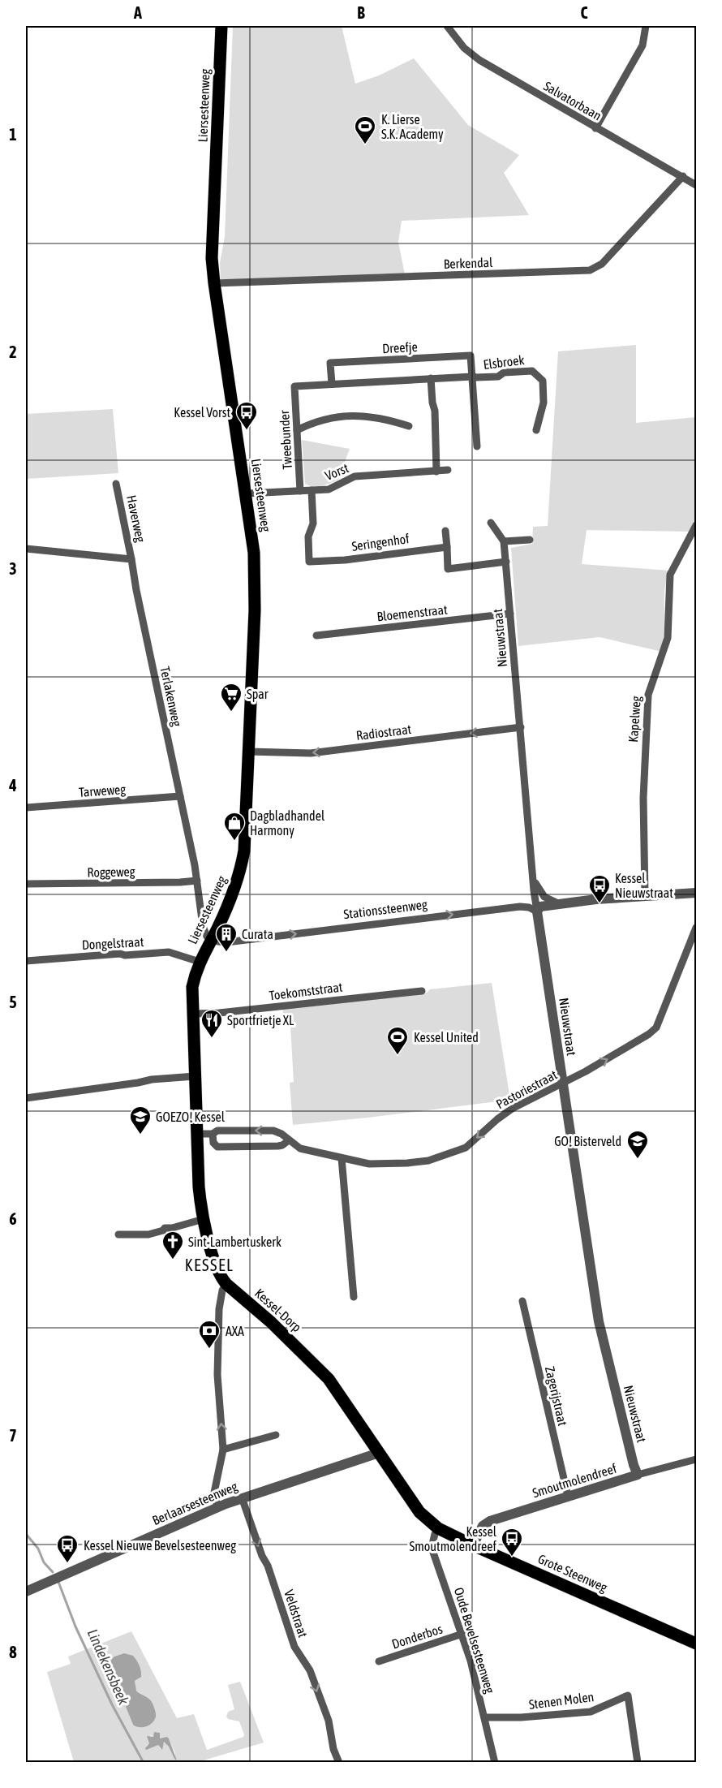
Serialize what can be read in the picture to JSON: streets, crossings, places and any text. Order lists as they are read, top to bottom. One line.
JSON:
{"streets":{"main road":["Liersesteenweg","Kessel-Dorp","Grote Steenweg"],"street":["Salvatorbaan","Berkendal","Dreefje","Elsbroek","Tweebunder","Vorst","Haverweg","Seringenhof","Bloemenstraat","Nieuwstraat","Terlakenweg","Kapelweg","Radiostraat","Tarweweg","Roggeweg","Stationssteenweg","Dongelstraat","Toekomststraat","Pastoriestraat","Zagerijstraat","Smoutmolendreef","Berlaarsesteenweg","Veldstraat","Donderbos","Oude Bevelsesteenweg","Stenen Molen"]},"crossings":[["Salvatorbaan","Berkendal"],["Liersesteenweg","Berkendal"],["Liersesteenweg","Vorst"],["Liersesteenweg","Terlakenweg"],["Liersesteenweg","Radiostraat"],["Liersesteenweg","Stationssteenweg"],["Liersesteenweg","Dongelstraat"],["Liersesteenweg","Kessel-Dorp"],["Dreefje","Elsbroek"],["Dreefje","Tweebunder"],["Tweebunder","Vorst"],["Vorst","Seringenhof"],["Haverweg","Terlakenweg"],["Bloemenstraat","Nieuwstraat"],["Nieuwstraat","Radiostraat"],["Nieuwstraat","Stationssteenweg"],["Nieuwstraat","Pastoriestraat"],["Nieuwstraat","Smoutmolendreef"],["Terlakenweg","Tarweweg"],["Terlakenweg","Roggeweg"],["Terlakenweg","Stationssteenweg"],["Dongelstraat","Kessel-Dorp"],["Toekomststraat","Kessel-Dorp"],["Kessel-Dorp","Berlaarsesteenweg"],["Kessel-Dorp","Grote Steenweg"],["Kessel-Dorp","Oude Bevelsesteenweg"],["Zagerijstraat","Smoutmolendreef"],["Smoutmolendreef","Grote Steenweg"],["Berlaarsesteenweg","Veldstraat"],["Grote Steenweg","Oude Bevelsesteenweg"],["Donderbos","Oude Bevelsesteenweg"],["Oude Bevelsesteenweg","Stenen Molen"]],"one_way":["Radiostraat","Stationssteenweg","Veldstraat"],"districts":["KESSEL"],"water":["Lindekensbeek"],"places":{"sports":["K. Lierse S.K. Academy","Kessel United"],"bus stop":["Kessel Vorst","Kessel Nieuwstraat","Kessel Smoutmolendreef","Kessel Nieuwe Bevelsesteenweg"],"supermarket":["Spar"],"shop":["Dagbladhandel Harmony"],"building":["Curata"],"restaurant":["Sportfrietje XL"],"school or university":["GOEZO! Kessel","GO! Bisterveld"],"church":["Sint-Lambertuskerk"],"bank":["AXA"]},"grid":{"columns":["A","B","C"],"rows":["1","2","3","4","5","6","7","8"]}}
